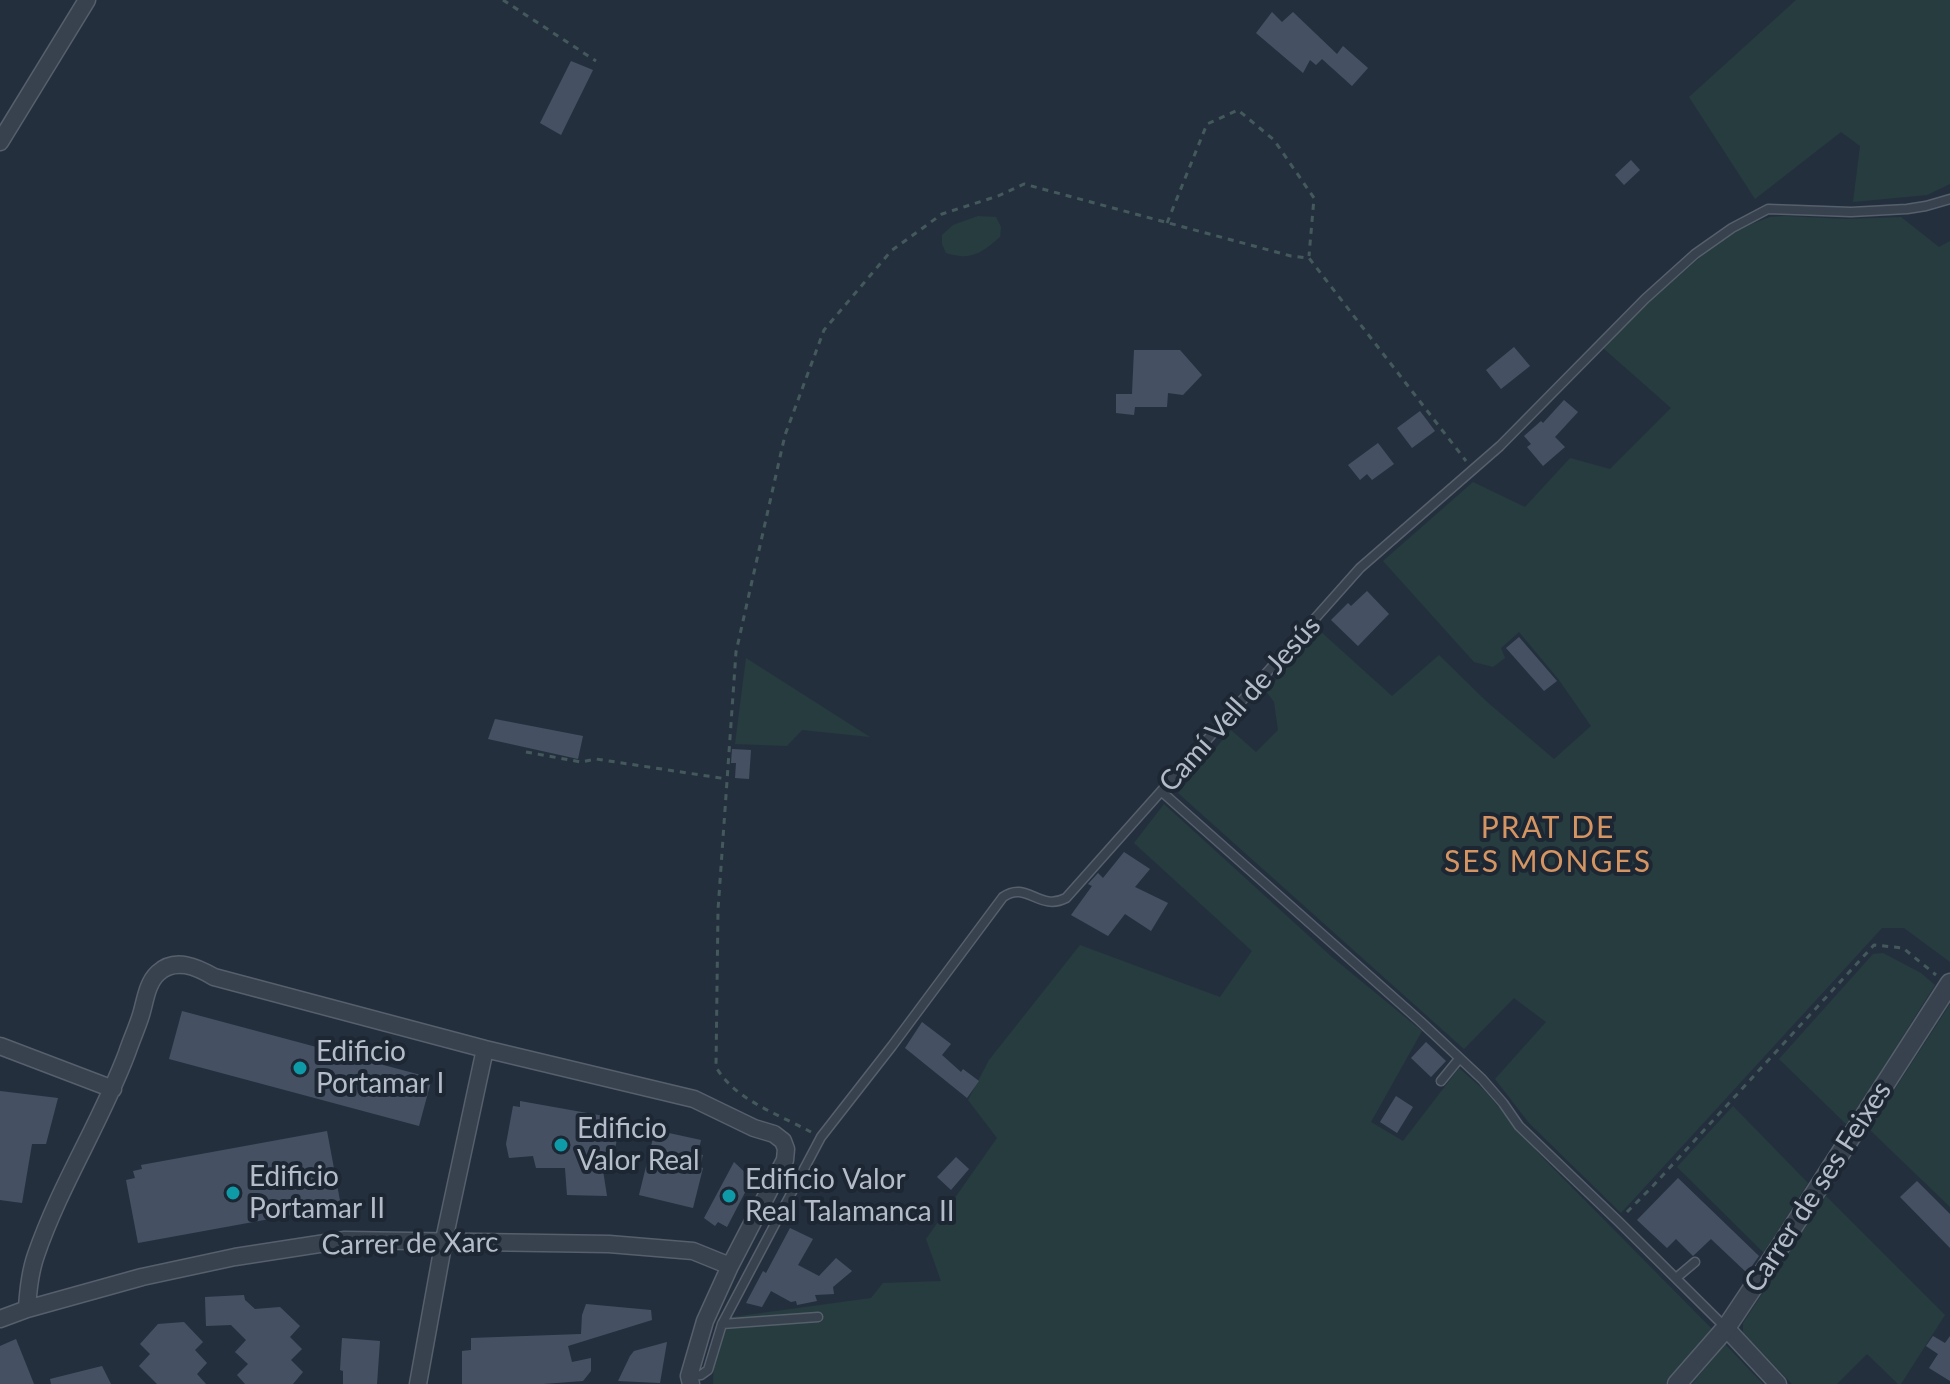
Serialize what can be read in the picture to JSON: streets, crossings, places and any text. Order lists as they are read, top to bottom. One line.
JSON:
{"streets":{"street":["Camí Vell de Jesús","Carrer de ses Feixes","Carrer de Xarc"]},"crossings":[["Camí Vell de Jesús","Carrer de Xarc"]],"districts":["PRAT DE SES MONGES"],"places":["Edificio Portamar I","Edificio Valor Real","Edificio Portamar II","Edificio Valor Real Talamanca II"]}
